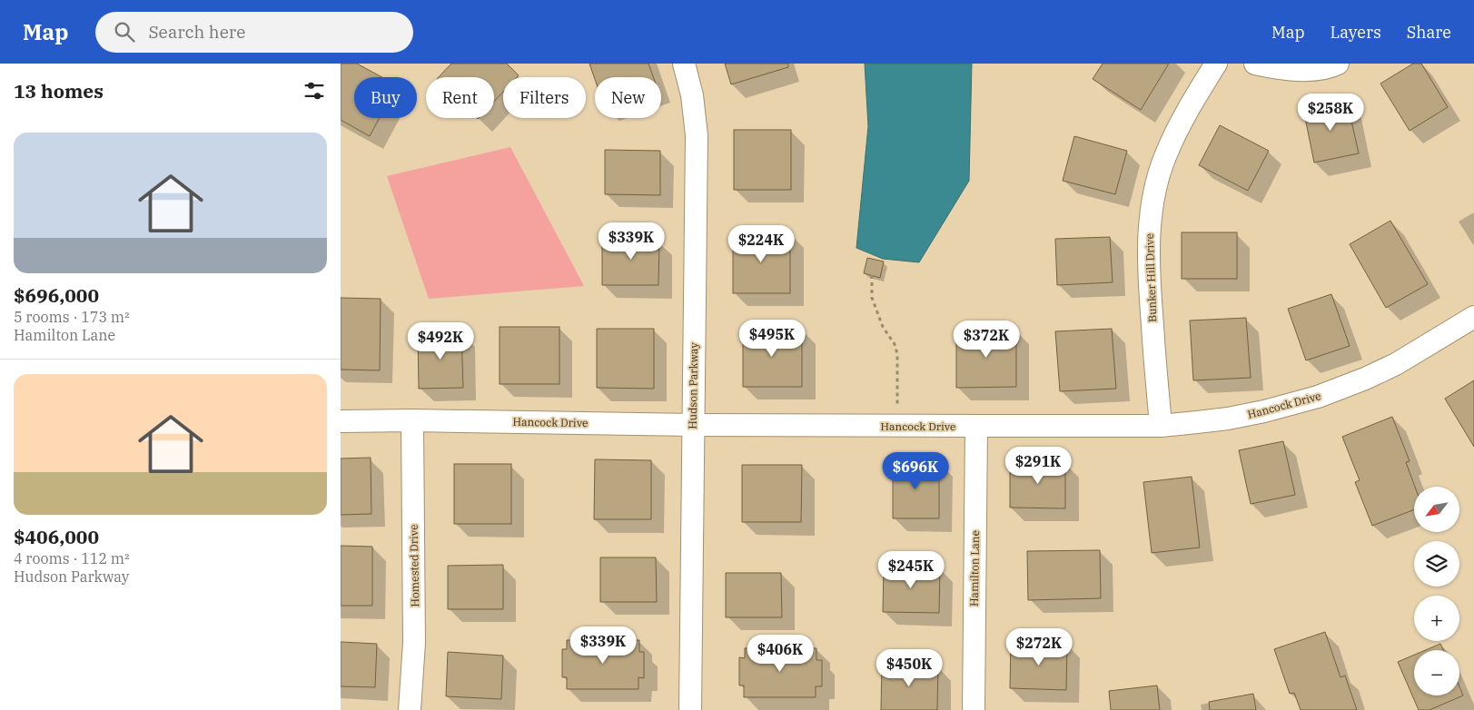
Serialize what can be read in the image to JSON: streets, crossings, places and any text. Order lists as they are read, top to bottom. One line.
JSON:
{"streets":{"street":["Bunker Hill Drive","Hudson Parkway","Hancock Drive","Homested Drive","Hamilton Lane"]},"crossings":[["Bunker Hill Drive","Hancock Drive"],["Hudson Parkway","Hancock Drive"],["Hancock Drive","Homested Drive"],["Hancock Drive","Hamilton Lane"]],"north":"bottom left","page":{"header":"Map","search":"Search here","nav":["Map","Layers","Share"],"heading":"13 homes","chip":["Buy","Rent","Filters","New"],"price":["$258K","$339K","$224K","$495K","$372K","$492K","$291K","$696K","$245K","$339K","$272K","$406K","$450K"],"list":[{"name":"$696,000","note":"5 rooms · 173 m² · Hamilton Lane"},{"name":"$406,000","note":"4 rooms · 112 m² · Hudson Parkway"}],"map_buttons":["+","−"]}}
